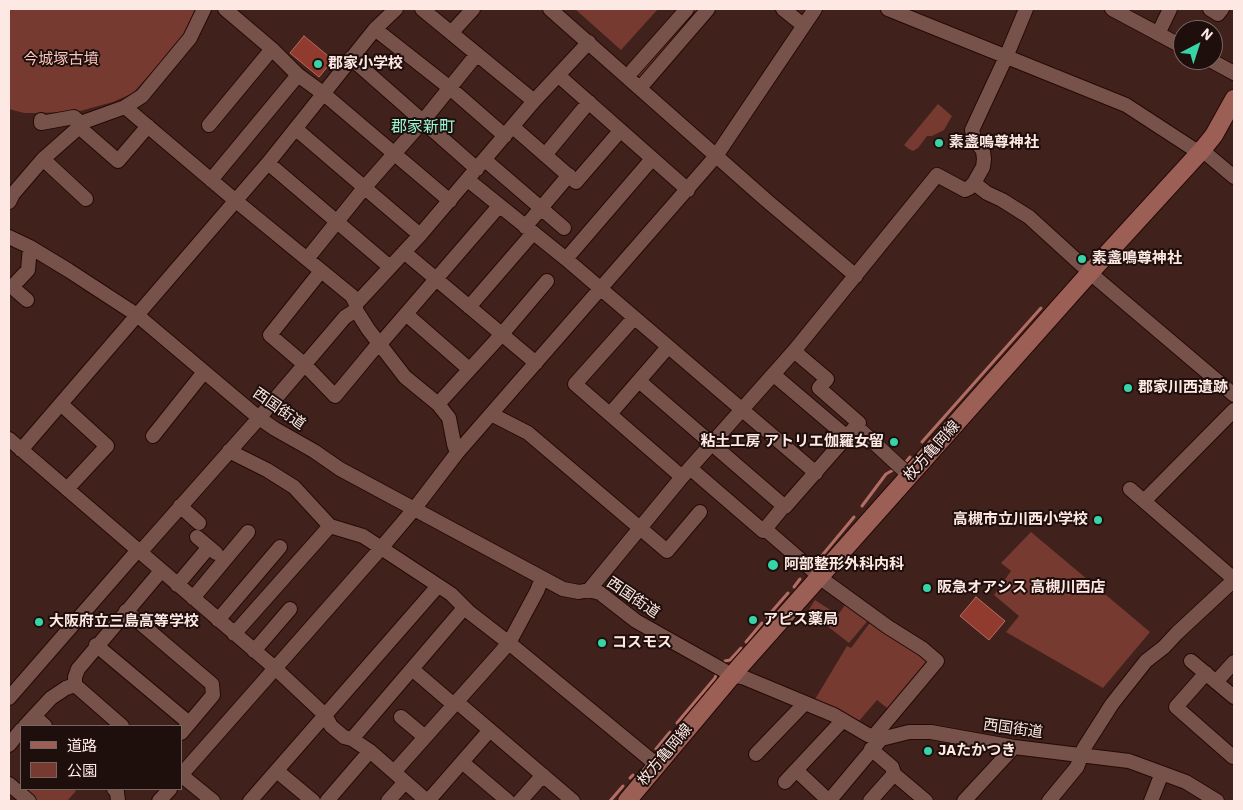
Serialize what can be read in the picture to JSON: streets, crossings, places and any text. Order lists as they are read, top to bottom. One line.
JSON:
{"streets":{"main road":["枚方亀岡線"],"street":["西国街道"]},"crossings":[["西国街道","枚方亀岡線"]],"districts":["郡家新町"],"parks":["今城塚古墳"],"places":["郡家小学校","素盞嗚尊神社","素盞鳴尊神社","郡家川西遺跡","粘土工房 アトリエ伽羅女留","高槻市立川西小学校","阿部整形外科内科","阪急オアシス 高槻川西店","アピス薬局","大阪府立三島高等学校","コスモス","JAたかつき"],"legend":["道路","公園"],"north":"top right"}
